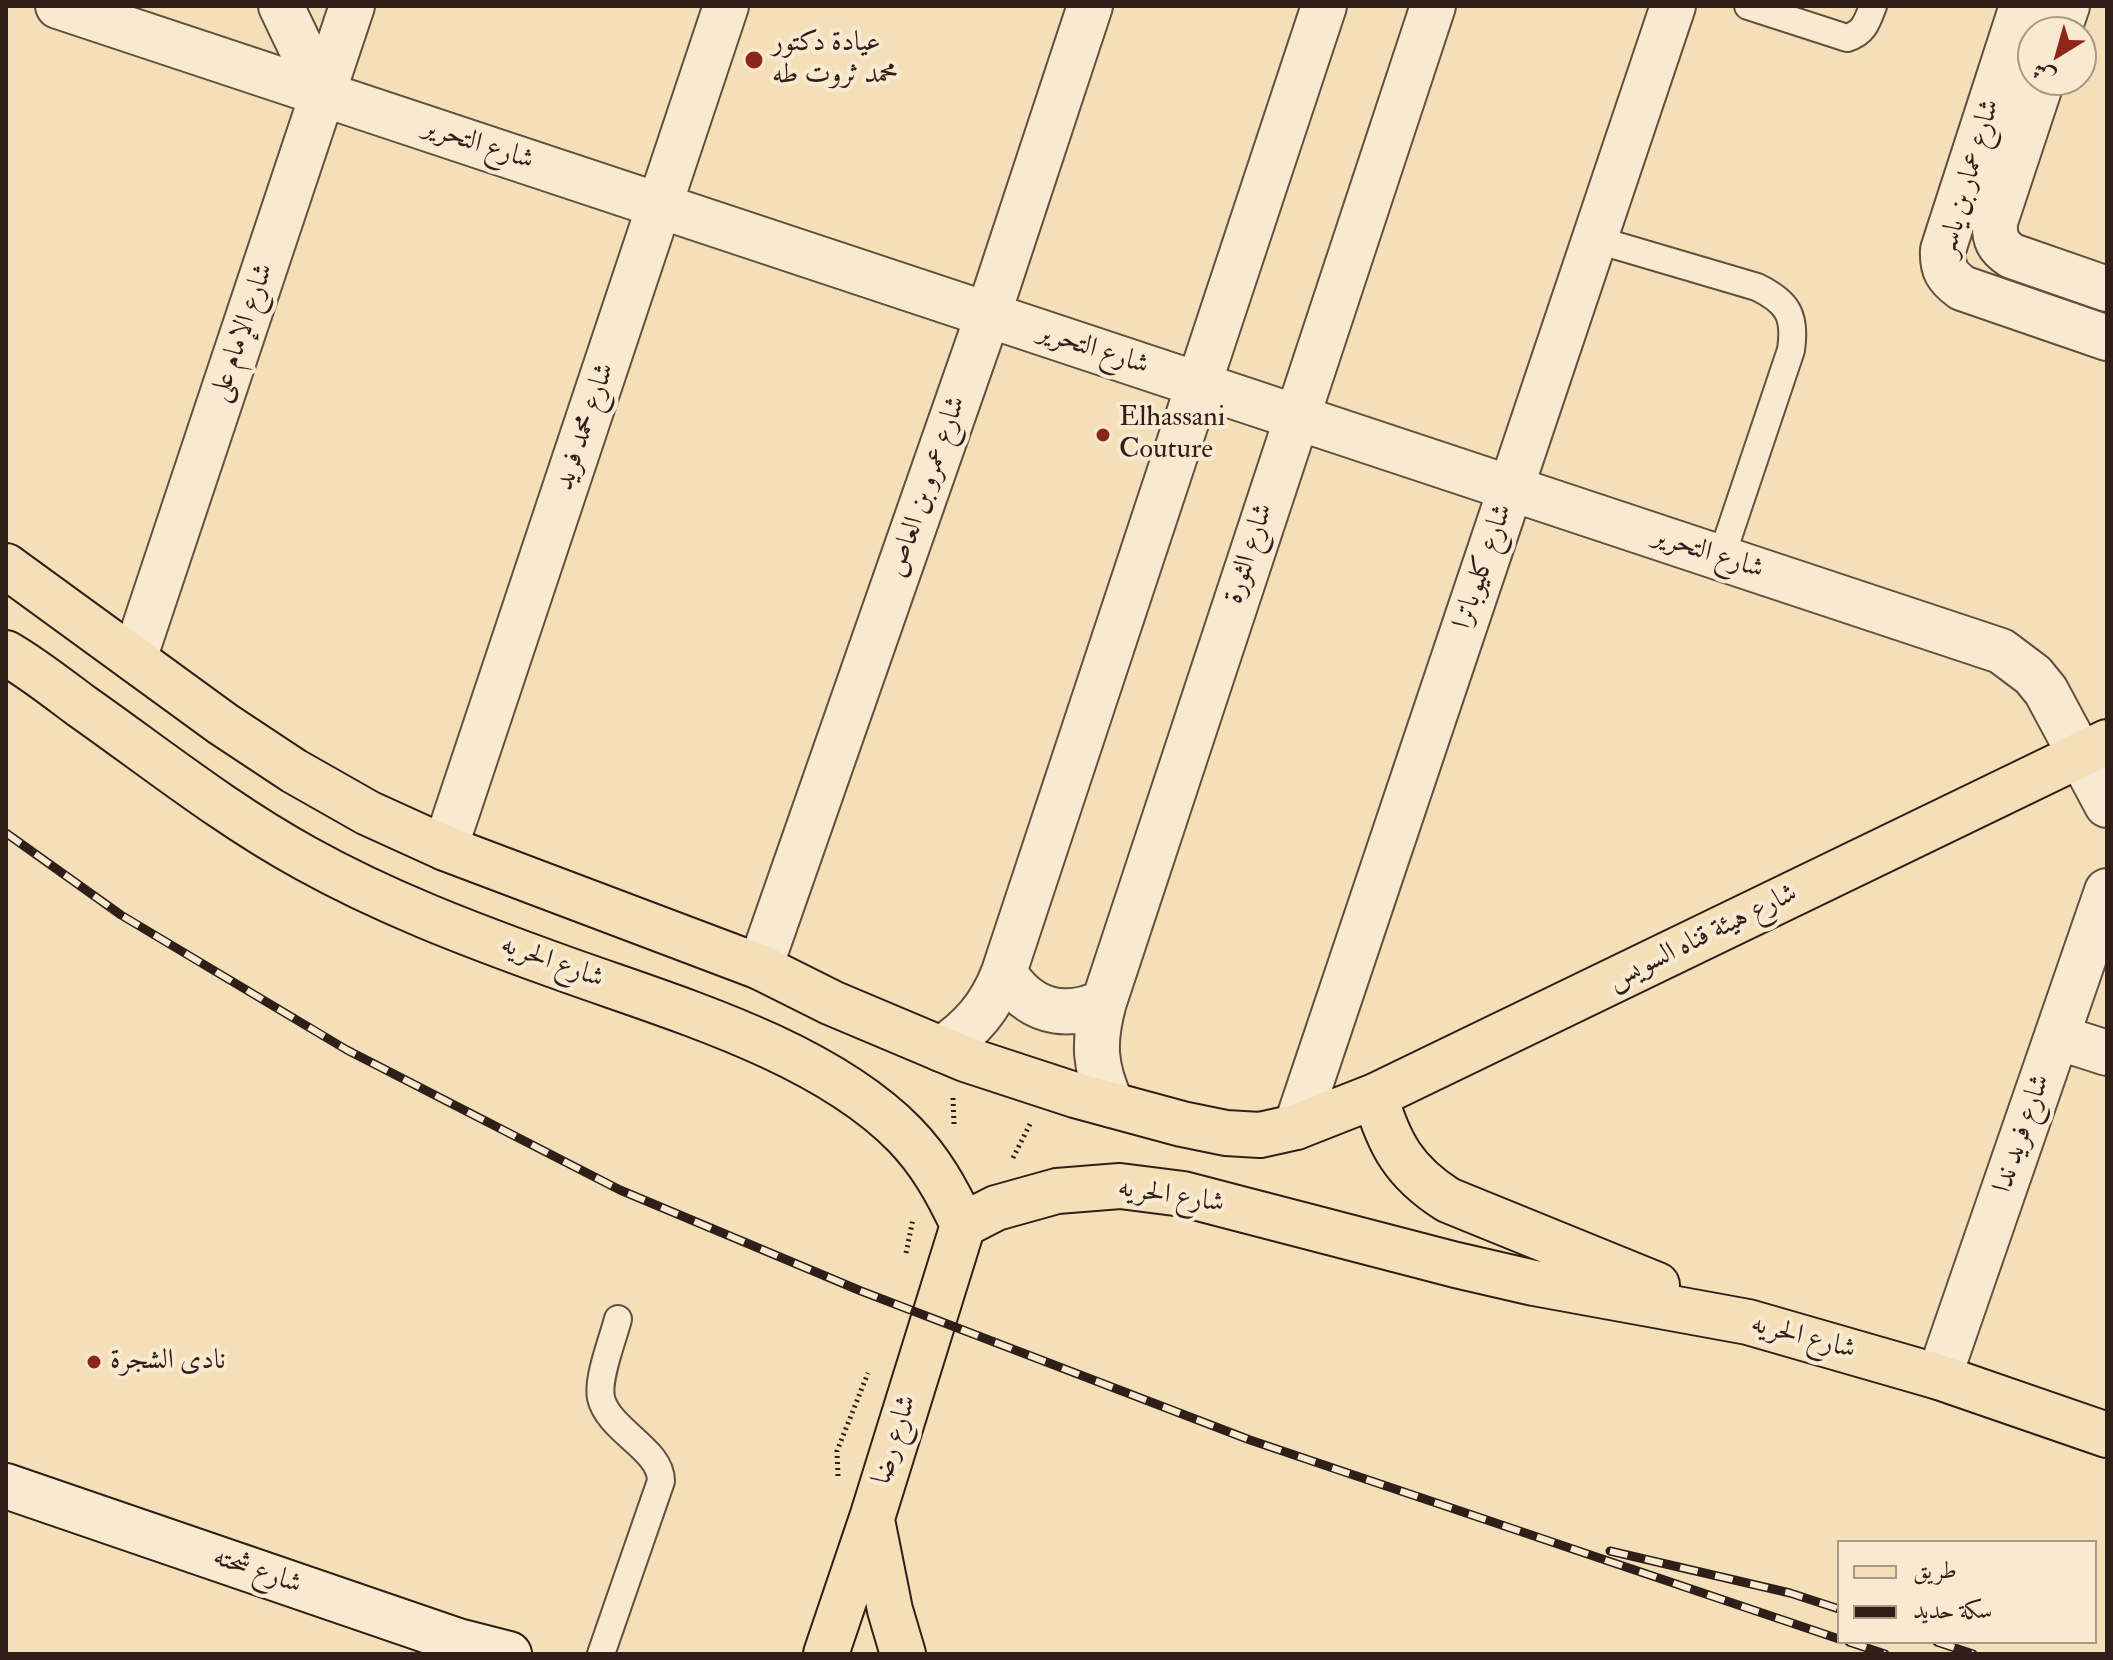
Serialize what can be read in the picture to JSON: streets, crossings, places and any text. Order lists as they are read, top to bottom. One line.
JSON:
{"streets":{"main road":["شارع هيئة قناه السويس","شارع الحريه","شارع رضا"],"street":["شارع التحرير","شارع عمار بن ياسر","شارع الإمام على","شارع محمد فريد","شارع عمرو بن العاص","شارع الثورة","شارع كليوباترا","شارع فريد ندا","شارع شحته"]},"crossings":[["شارع التحرير","شارع الإمام على"],["شارع التحرير","شارع محمد فريد"],["شارع التحرير","شارع عمرو بن العاص"],["شارع التحرير","شارع الثورة"],["شارع التحرير","شارع كليوباترا"],["شارع التحرير","شارع هيئة قناه السويس"],["شارع كليوباترا","شارع هيئة قناه السويس"],["شارع الحريه","شارع فريد ندا"],["شارع الحريه","شارع رضا"]],"places":["عيادة دكتور محمد ثروت طه","Elhassani Couture","نادى الشجرة"],"legend":["طريق","سكة حديد"],"north":"bottom left"}
